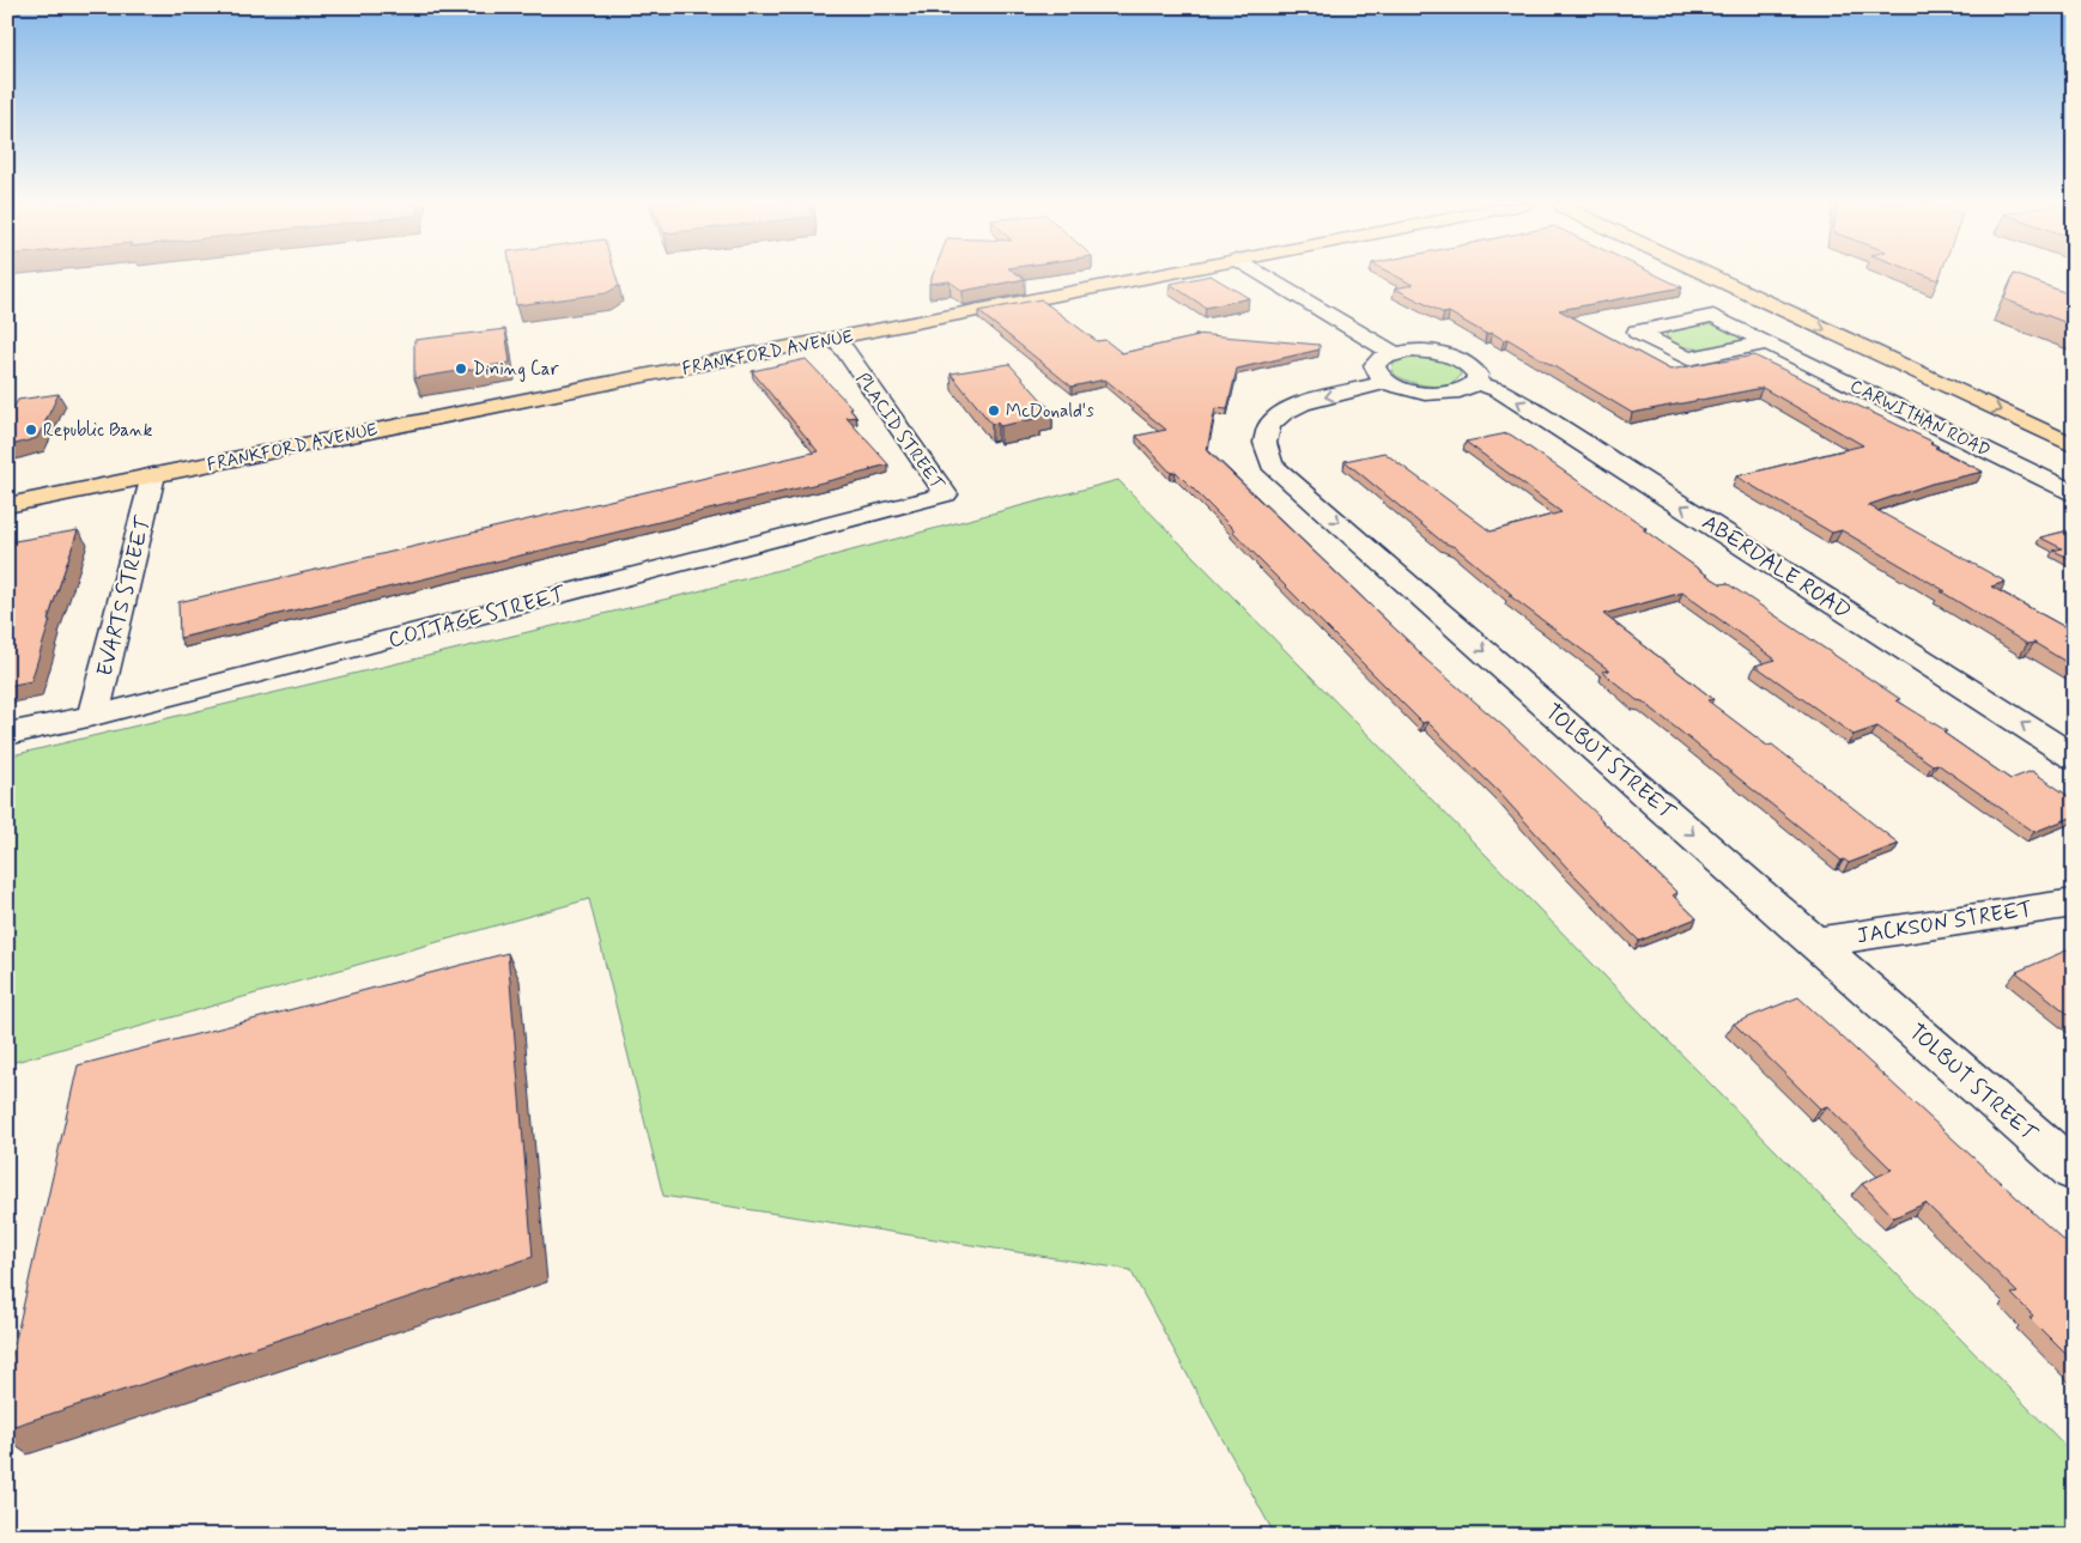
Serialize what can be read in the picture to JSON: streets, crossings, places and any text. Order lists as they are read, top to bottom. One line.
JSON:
{"streets":{"main road":["FRANKFORD AVENUE"],"street":["CARWITHAN ROAD","PLACID STREET","ABERDALE ROAD","EVARTS STREET","COTTAGE STREET","TOLBUT STREET","JACKSON STREET"]},"crossings":[["FRANKFORD AVENUE","PLACID STREET"],["FRANKFORD AVENUE","EVARTS STREET"],["PLACID STREET","COTTAGE STREET"],["ABERDALE ROAD","TOLBUT STREET"],["EVARTS STREET","COTTAGE STREET"],["TOLBUT STREET","JACKSON STREET"]],"one_way":["ABERDALE ROAD"],"places":["Dining Car","McDonald's","Republic Bank"]}
